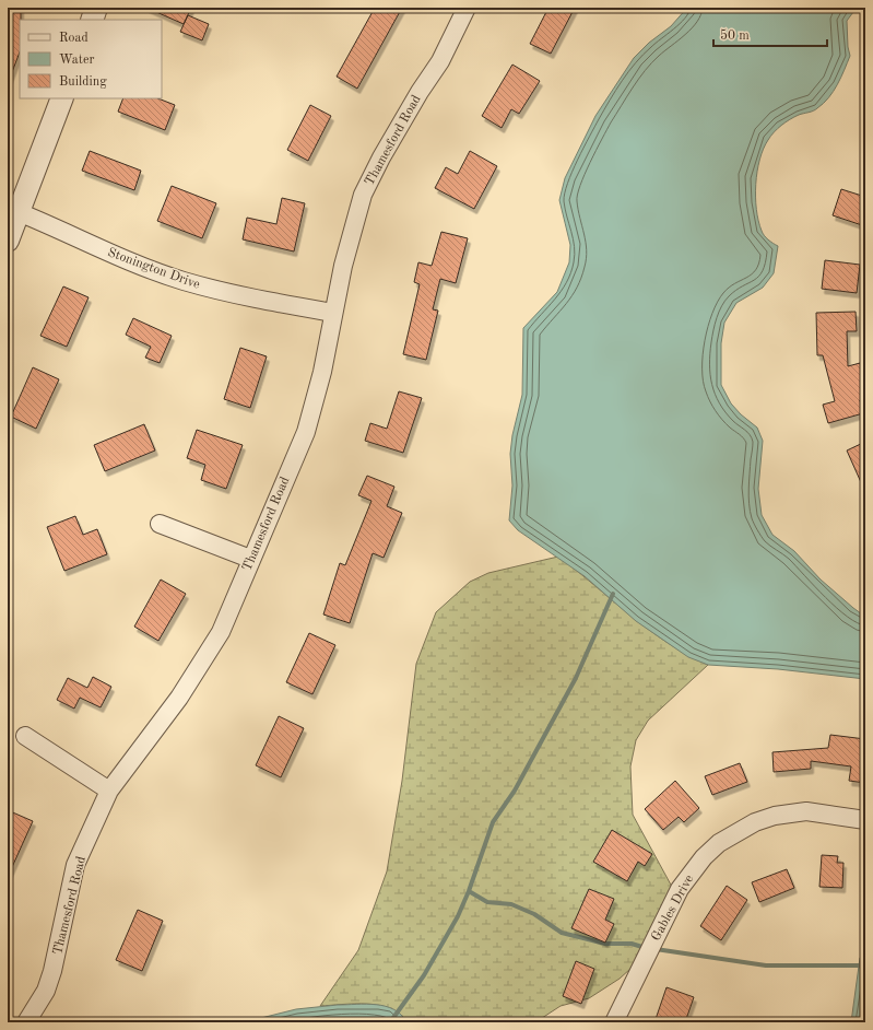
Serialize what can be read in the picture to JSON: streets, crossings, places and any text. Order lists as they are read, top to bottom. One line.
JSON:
{"streets":{"street":["Thamesford Road","Stonington Drive","Gables Drive"]},"crossings":[["Thamesford Road","Stonington Drive"]],"legend":["Road","Water","Building"],"scale_bar":"50 m"}
